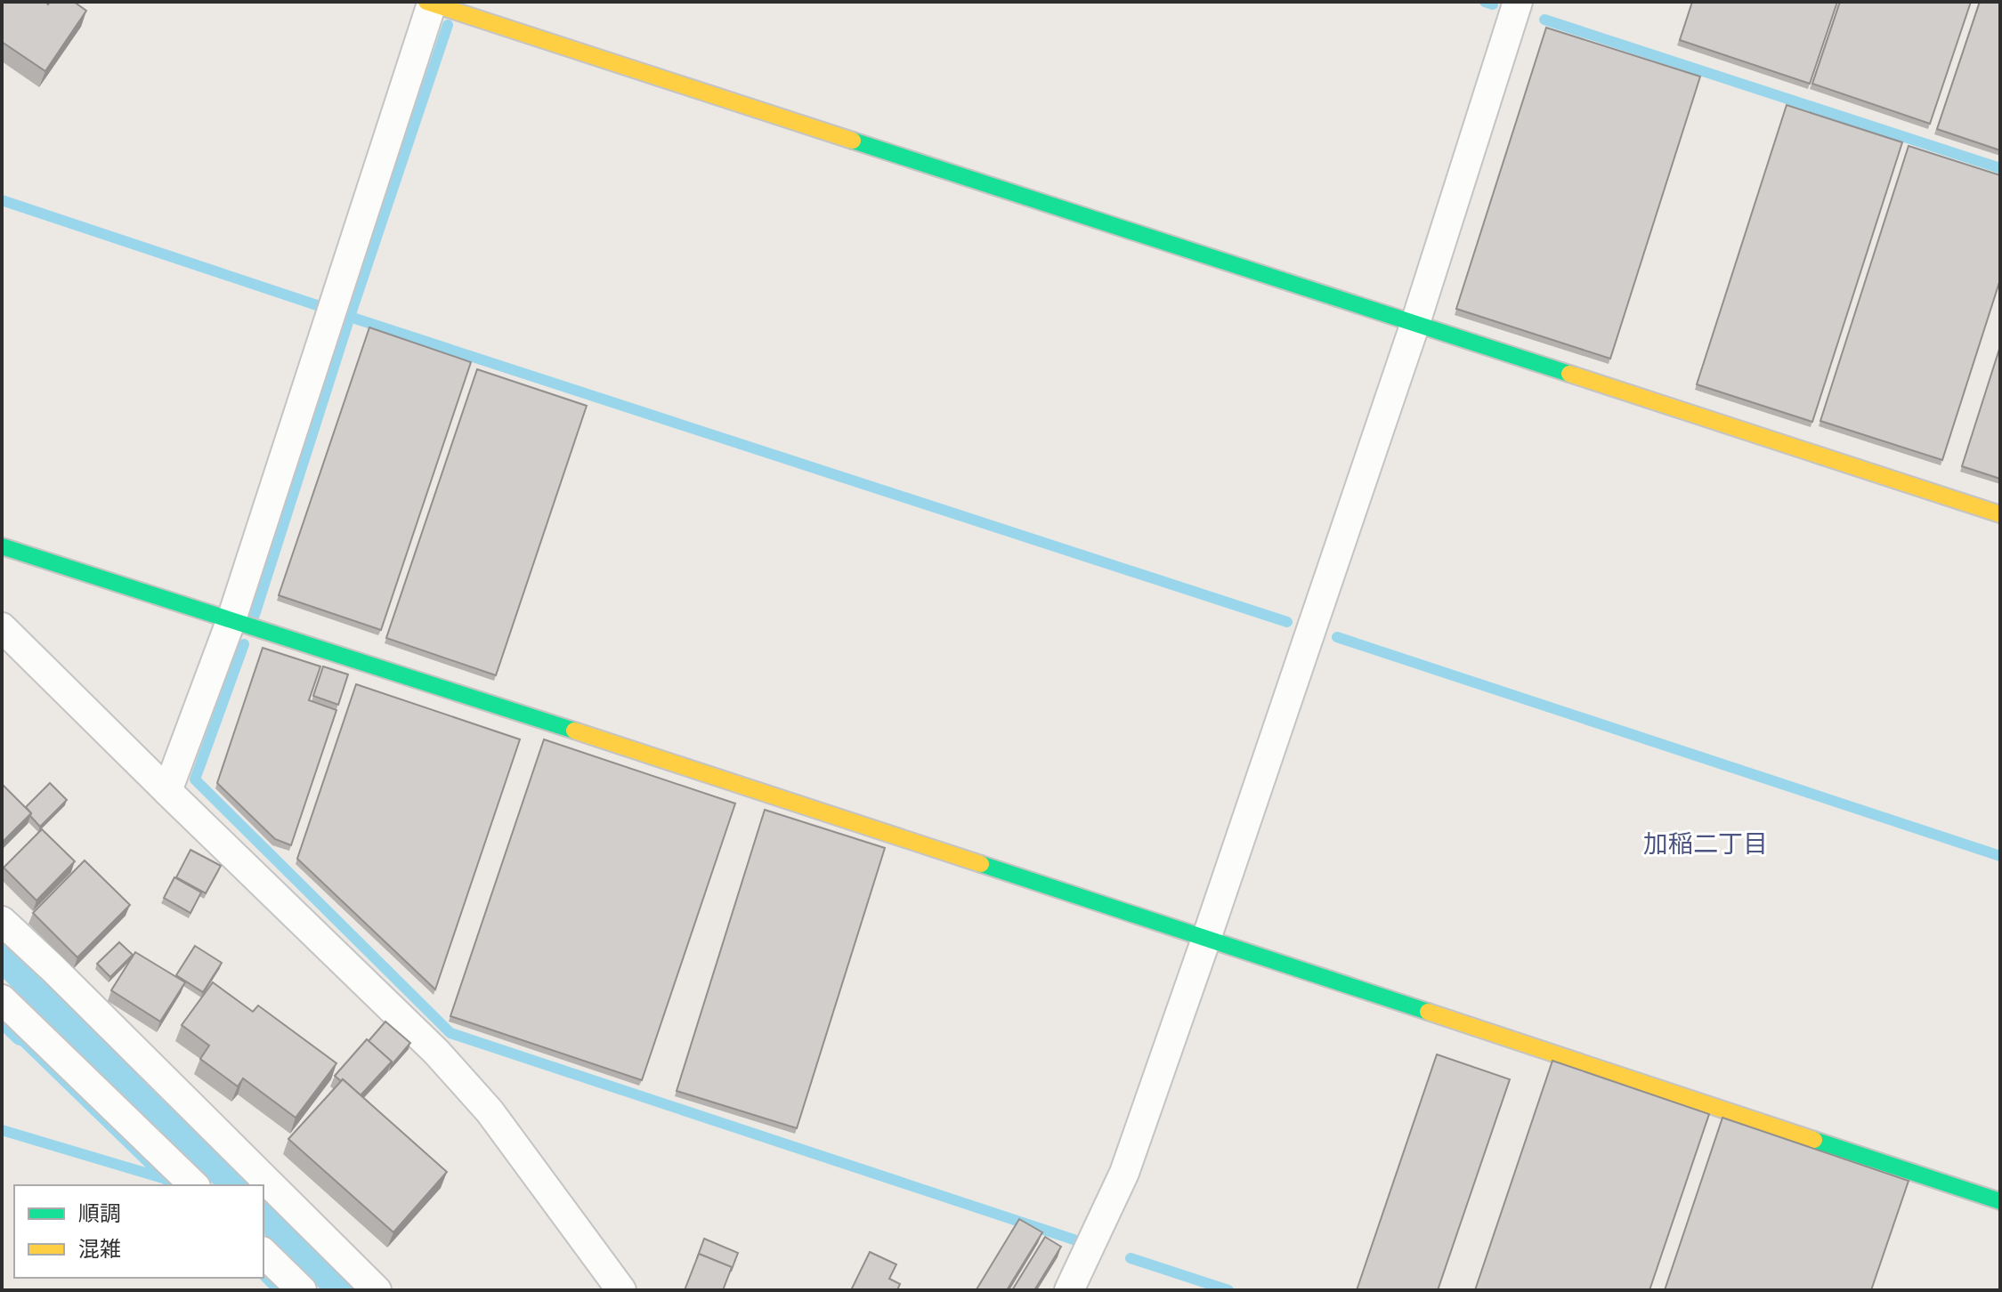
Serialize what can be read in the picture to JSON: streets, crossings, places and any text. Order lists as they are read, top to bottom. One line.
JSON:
{"districts":["加稲二丁目"],"legend":["順調","混雑"]}
